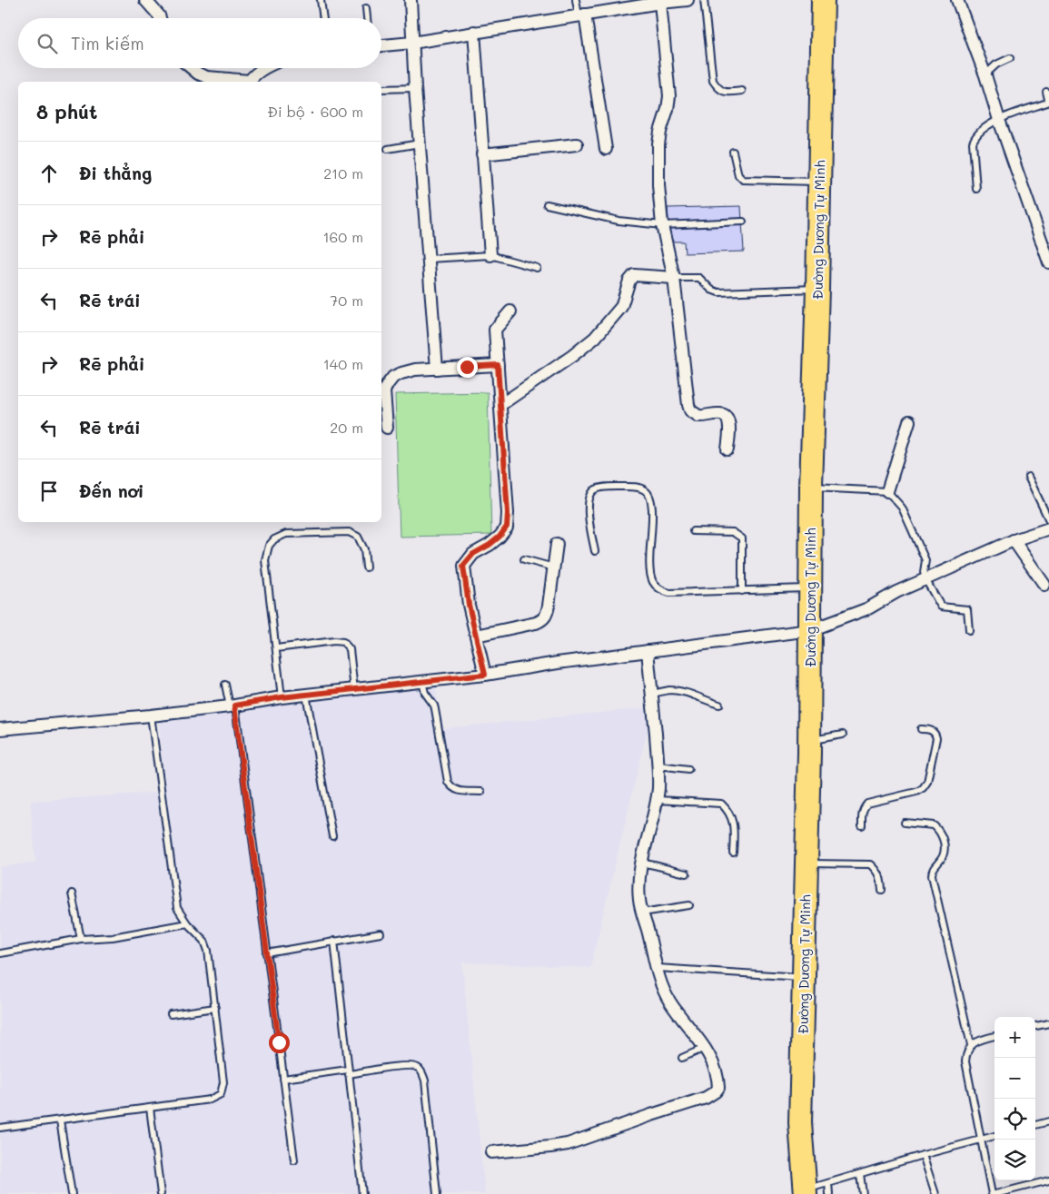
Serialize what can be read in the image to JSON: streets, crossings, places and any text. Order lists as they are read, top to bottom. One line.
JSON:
{"streets":{"highway":["Đường Dương Tự Minh"]},"page":{"search":"Tìm kiếm","heading":["8 phút","Đi bộ · 600 m"],"list":[["Đi thẳng","210 m"],["Rẽ phải","160 m"],["Rẽ trái","70 m"],["Rẽ phải","140 m"],["Rẽ trái","20 m"],"Đến nơi"],"map_buttons":["+","−"]}}
